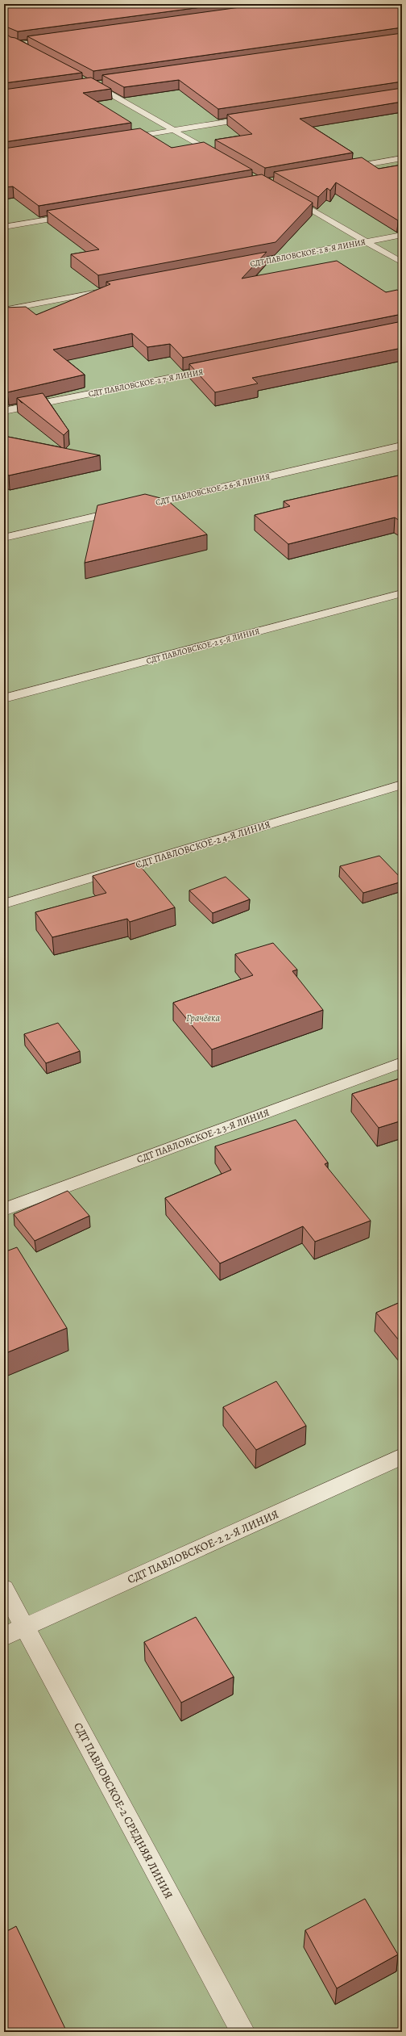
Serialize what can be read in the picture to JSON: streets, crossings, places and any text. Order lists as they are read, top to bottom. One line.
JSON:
{"streets":{"lane":["СДТ ПАВЛОВСКОЕ-2 8-Я ЛИНИЯ","СДТ ПАВЛОВСКОЕ-2 7-Я ЛИНИЯ","СДТ ПАВЛОВСКОЕ-2 6-Я ЛИНИЯ","СДТ ПАВЛОВСКОЕ-2 5-Я ЛИНИЯ","СДТ ПАВЛОВСКОЕ-2 4-Я ЛИНИЯ","СДТ ПАВЛОВСКОЕ-2 3-Я ЛИНИЯ","СДТ ПАВЛОВСКОЕ-2 2-Я ЛИНИЯ","СДТ ПАВЛОВСКОЕ-2 СРЕДНЯЯ ЛИНИЯ"]},"crossings":[["СДТ ПАВЛОВСКОЕ-2 2-Я ЛИНИЯ","СДТ ПАВЛОВСКОЕ-2 СРЕДНЯЯ ЛИНИЯ"]],"parks":["Грачёвка"]}
